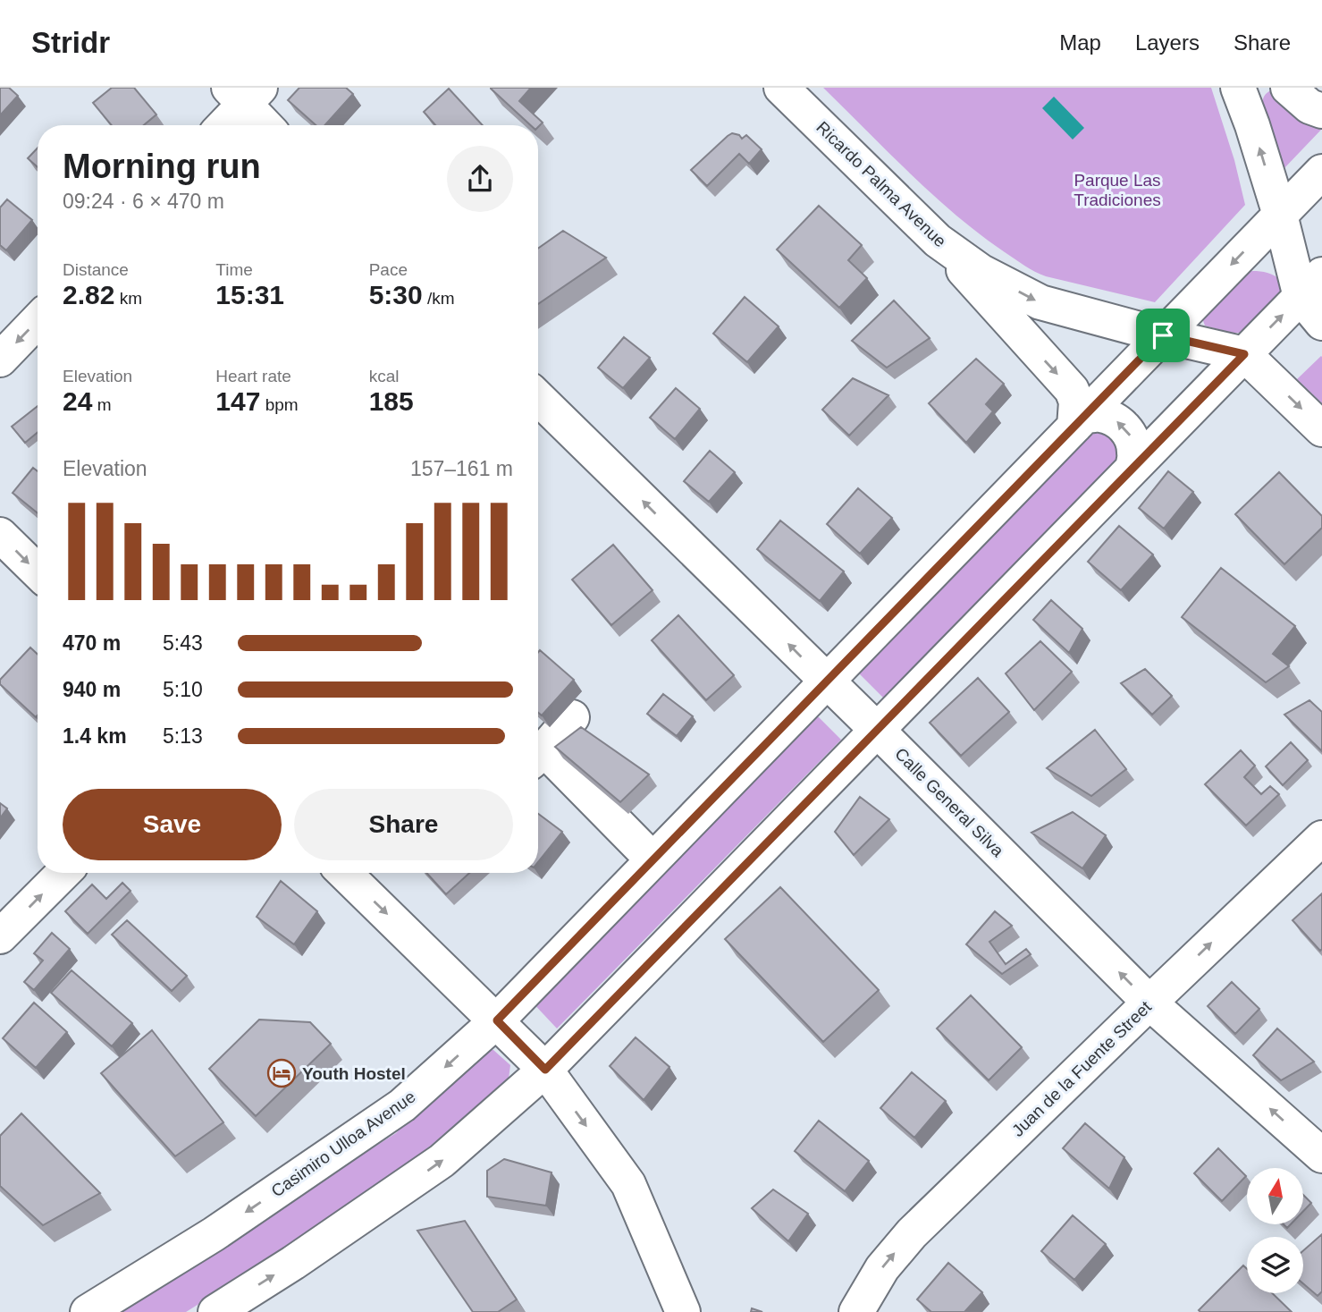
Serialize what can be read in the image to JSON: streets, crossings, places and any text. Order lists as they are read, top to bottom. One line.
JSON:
{"streets":{"main road":["Ricardo Palma Avenue","Calle General Silva","Juan de la Fuente Street","Casimiro Ulloa Avenue"]},"crossings":[["Ricardo Palma Avenue","Casimiro Ulloa Avenue"],["Calle General Silva","Juan de la Fuente Street"],["Calle General Silva","Casimiro Ulloa Avenue"]],"one_way":["Ricardo Palma Avenue","Calle General Silva","Juan de la Fuente Street"],"parks":["Parque Las Tradiciones"],"places":{"hotel":["Youth Hostel"]},"north":"top","page":{"header":"Stridr","nav":["Map","Layers","Share"],"heading":["Morning run","09:24 · 6 × 470 m"],"stats":[["Distance","2.82 km"],["Time","15:31"],["Pace","5:30 /km"],["Elevation","24 m"],["Heart rate","147 bpm"],["kcal","185"]],"chart":["Elevation","157–161 m"],"list":[{"name":"470 m","note":"5:43"},{"name":"940 m","note":"5:10"},{"name":"1.4 km","note":"5:13"}],"buttons":["Save","Share"]}}
